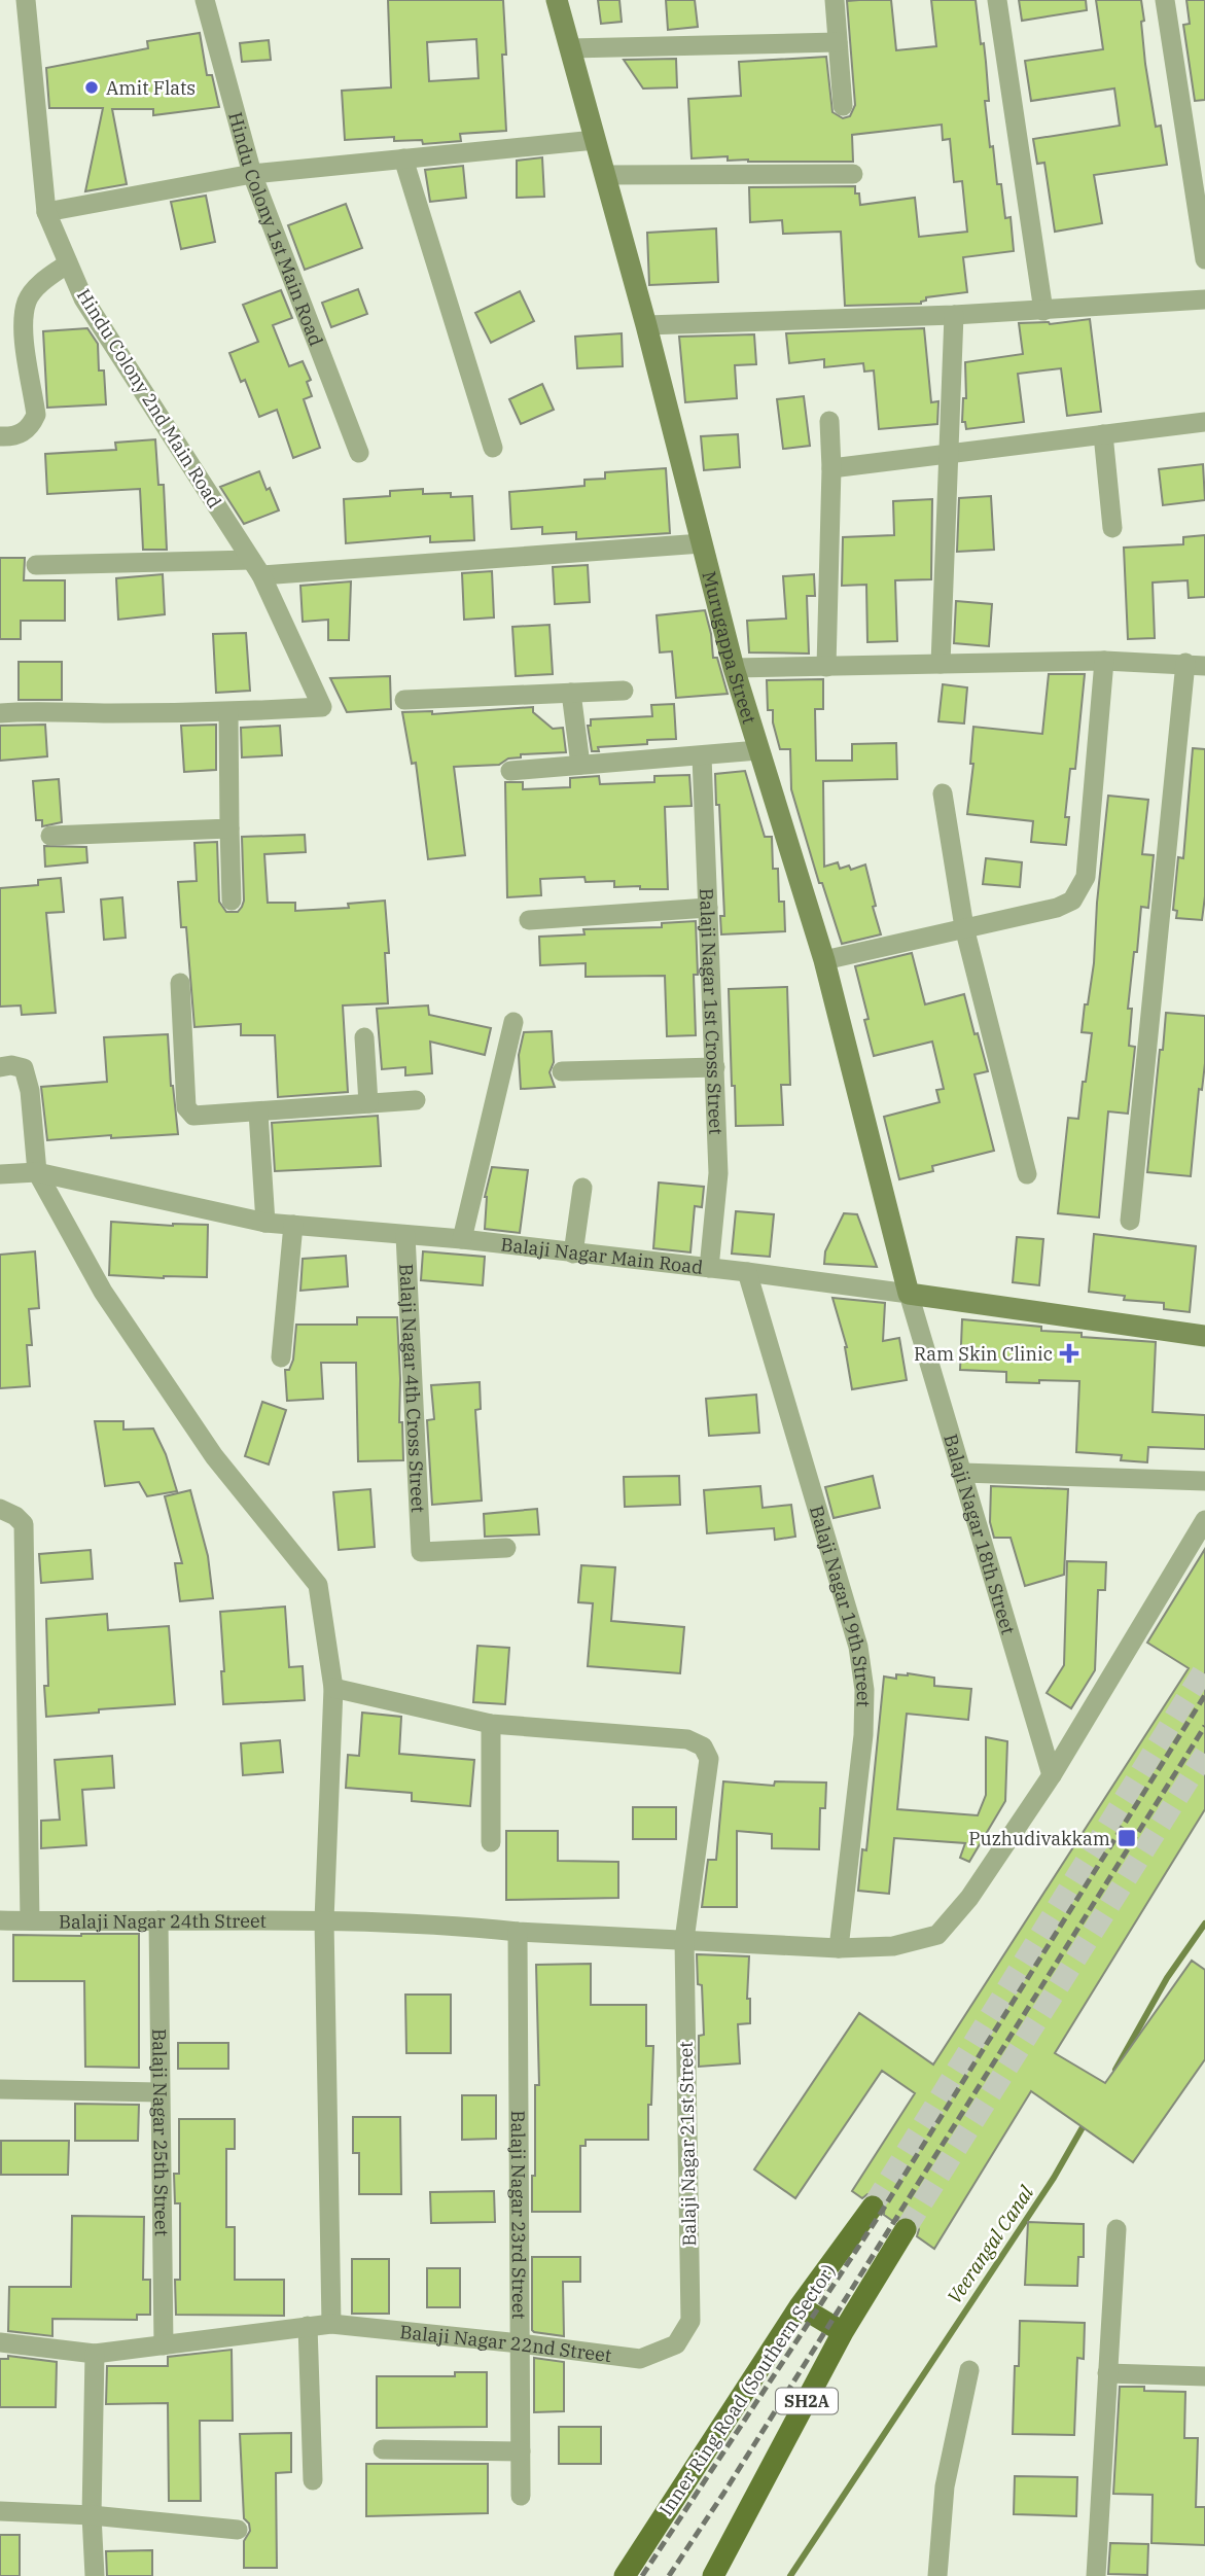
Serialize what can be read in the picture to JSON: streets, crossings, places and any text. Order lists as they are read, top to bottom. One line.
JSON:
{"streets":{"main road":["Inner Ring Road (Southern Sector)","SH2A"],"street":["Hindu Colony 1st Main Road","Hindu Colony 2nd Main Road","Murugappa Street","Balaji Nagar 1st Cross Street","Balaji Nagar Main Road","Balaji Nagar 4th Cross Street","Balaji Nagar 18th Street","Balaji Nagar 19th Street","Balaji Nagar 24th Street","Balaji Nagar 25th Street","Balaji Nagar 21st Street","Balaji Nagar 23rd Street","Balaji Nagar 22nd Street"]},"crossings":[["Murugappa Street","Balaji Nagar Main Road"],["Murugappa Street","Balaji Nagar 18th Street"],["Balaji Nagar 1st Cross Street","Balaji Nagar Main Road"],["Balaji Nagar Main Road","Balaji Nagar 4th Cross Street"],["Balaji Nagar Main Road","Balaji Nagar 18th Street"],["Balaji Nagar Main Road","Balaji Nagar 19th Street"],["Balaji Nagar 18th Street","Balaji Nagar 24th Street"],["Balaji Nagar 19th Street","Balaji Nagar 24th Street"],["Balaji Nagar 24th Street","Balaji Nagar 25th Street"],["Balaji Nagar 24th Street","Balaji Nagar 21st Street"],["Balaji Nagar 24th Street","Balaji Nagar 23rd Street"],["Balaji Nagar 25th Street","Balaji Nagar 22nd Street"],["Balaji Nagar 21st Street","Balaji Nagar 22nd Street"],["Balaji Nagar 23rd Street","Balaji Nagar 22nd Street"]],"water":["Veerangal Canal"],"places":{"other":["Amit Flats"],"health":["Ram Skin Clinic"],"transit":["Puzhudivakkam"]}}
